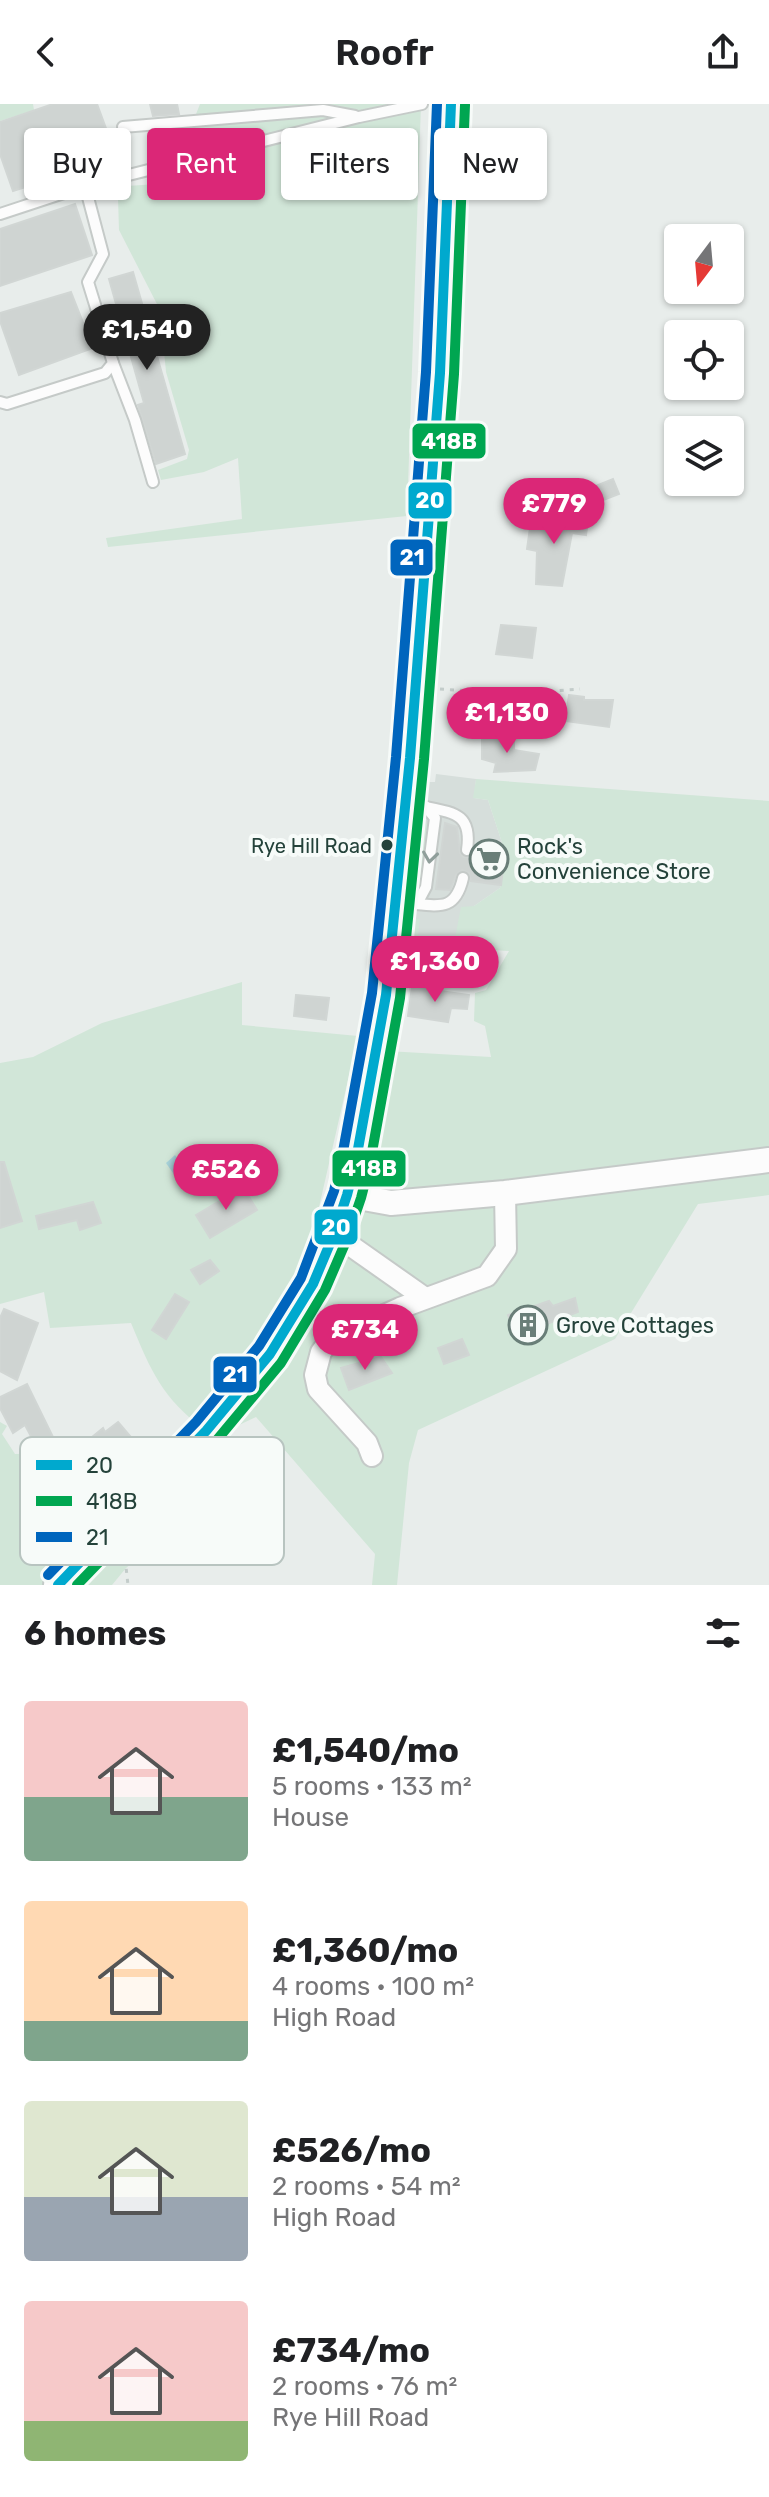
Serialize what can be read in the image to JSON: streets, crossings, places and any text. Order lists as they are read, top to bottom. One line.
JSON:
{"places":{"other":["Rye Hill Road"],"supermarket":["Rock's Convenience Store"],"building":["Grove Cottages"]},"lines":["transit line 20","transit line 21","transit line 418B"],"legend":["20","418B","21"],"north":"bottom","page":{"header":"Roofr","chip":["Buy","Rent","Filters","New"],"price":["£1,540","£779","£1,130","£1,360","£526","£734"],"heading":"6 homes","list":[{"name":"£1,540/mo","note":"5 rooms · 133 m² · House"},{"name":"£1,360/mo","note":"4 rooms · 100 m² · High Road"},{"name":"£526/mo","note":"2 rooms · 54 m² · High Road"},{"name":"£734/mo","note":"2 rooms · 76 m² · Rye Hill Road"}]}}
